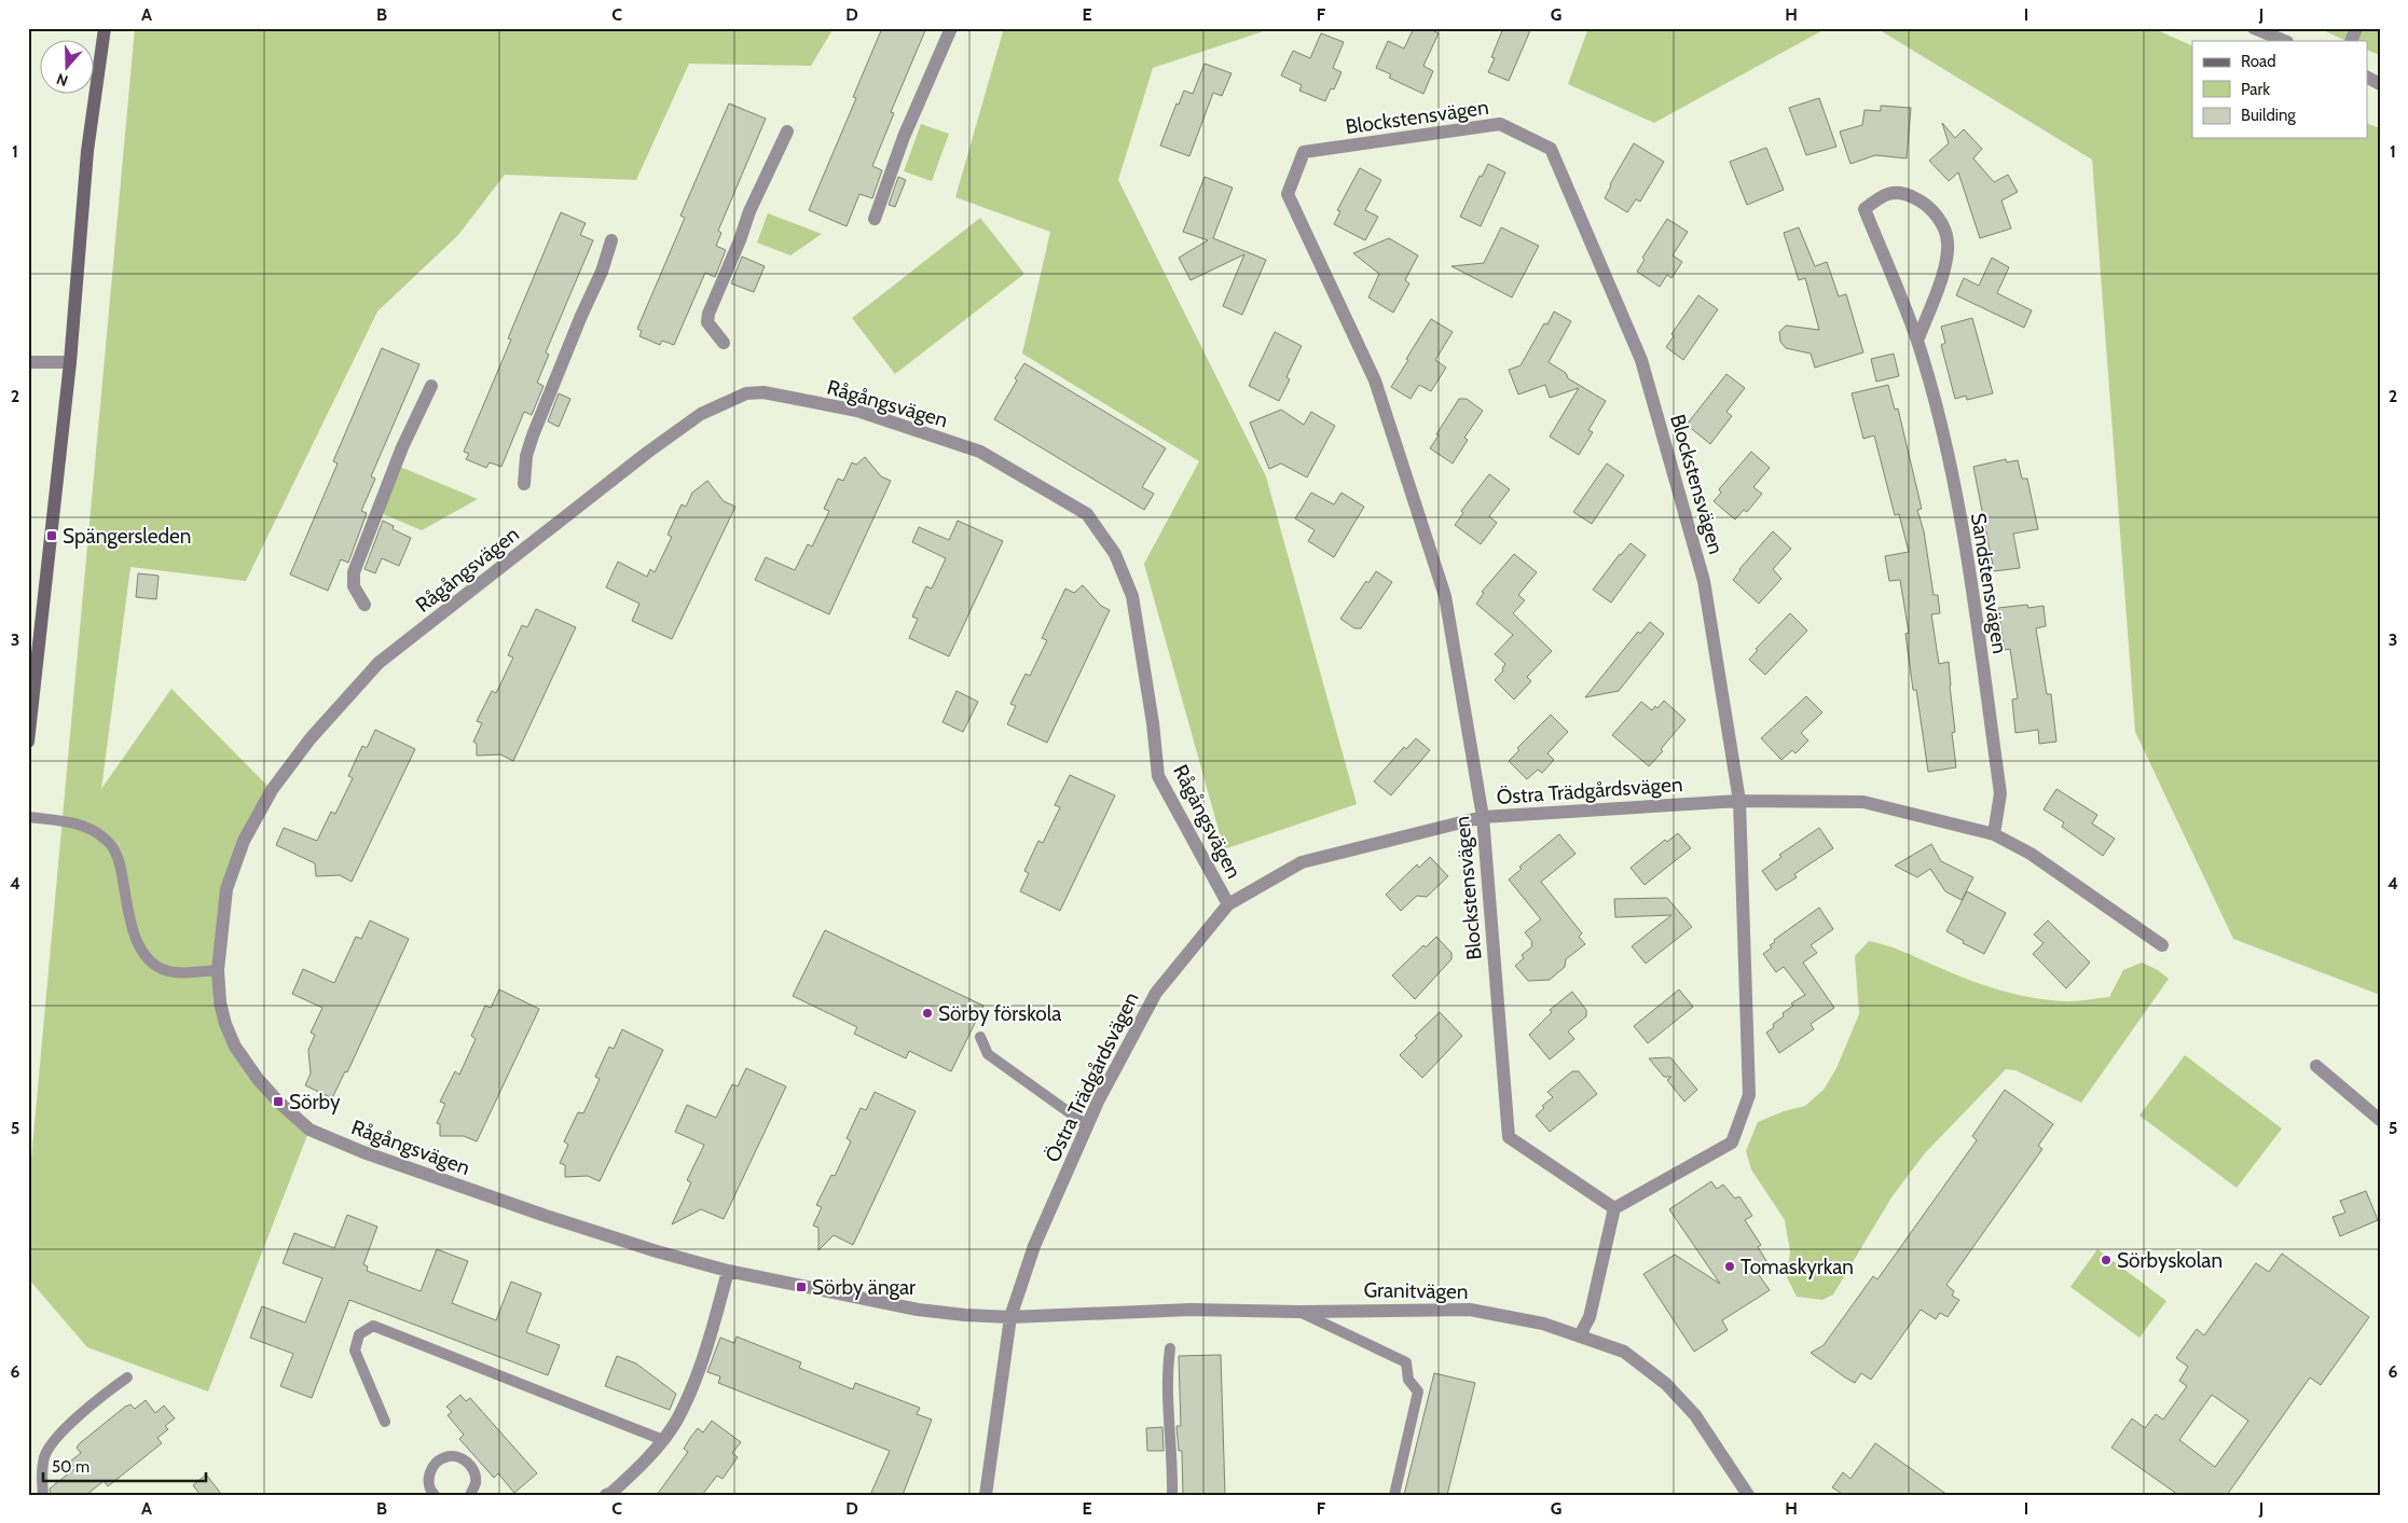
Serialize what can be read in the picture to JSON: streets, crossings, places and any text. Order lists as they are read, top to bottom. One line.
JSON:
{"streets":{"street":["Blockstensvägen","Rågångsvägen","Sandstensvägen","Östra Trädgårdsvägen","Granitvägen"]},"crossings":[["Blockstensvägen","Östra Trädgårdsvägen"],["Rågångsvägen","Östra Trädgårdsvägen"],["Rågångsvägen","Granitvägen"],["Sandstensvägen","Östra Trädgårdsvägen"],["Östra Trädgårdsvägen","Granitvägen"]],"places":{"transit":["Spängersleden","Sörby","Sörby ängar"],"other":["Sörby förskola","Sörbyskolan","Tomaskyrkan"]},"legend":["Road","Park","Building"],"scale_bar":"50 m","north":"bottom","grid":{"columns":["A","B","C","D","E","F","G","H","I","J"],"rows":["1","2","3","4","5","6"]}}
